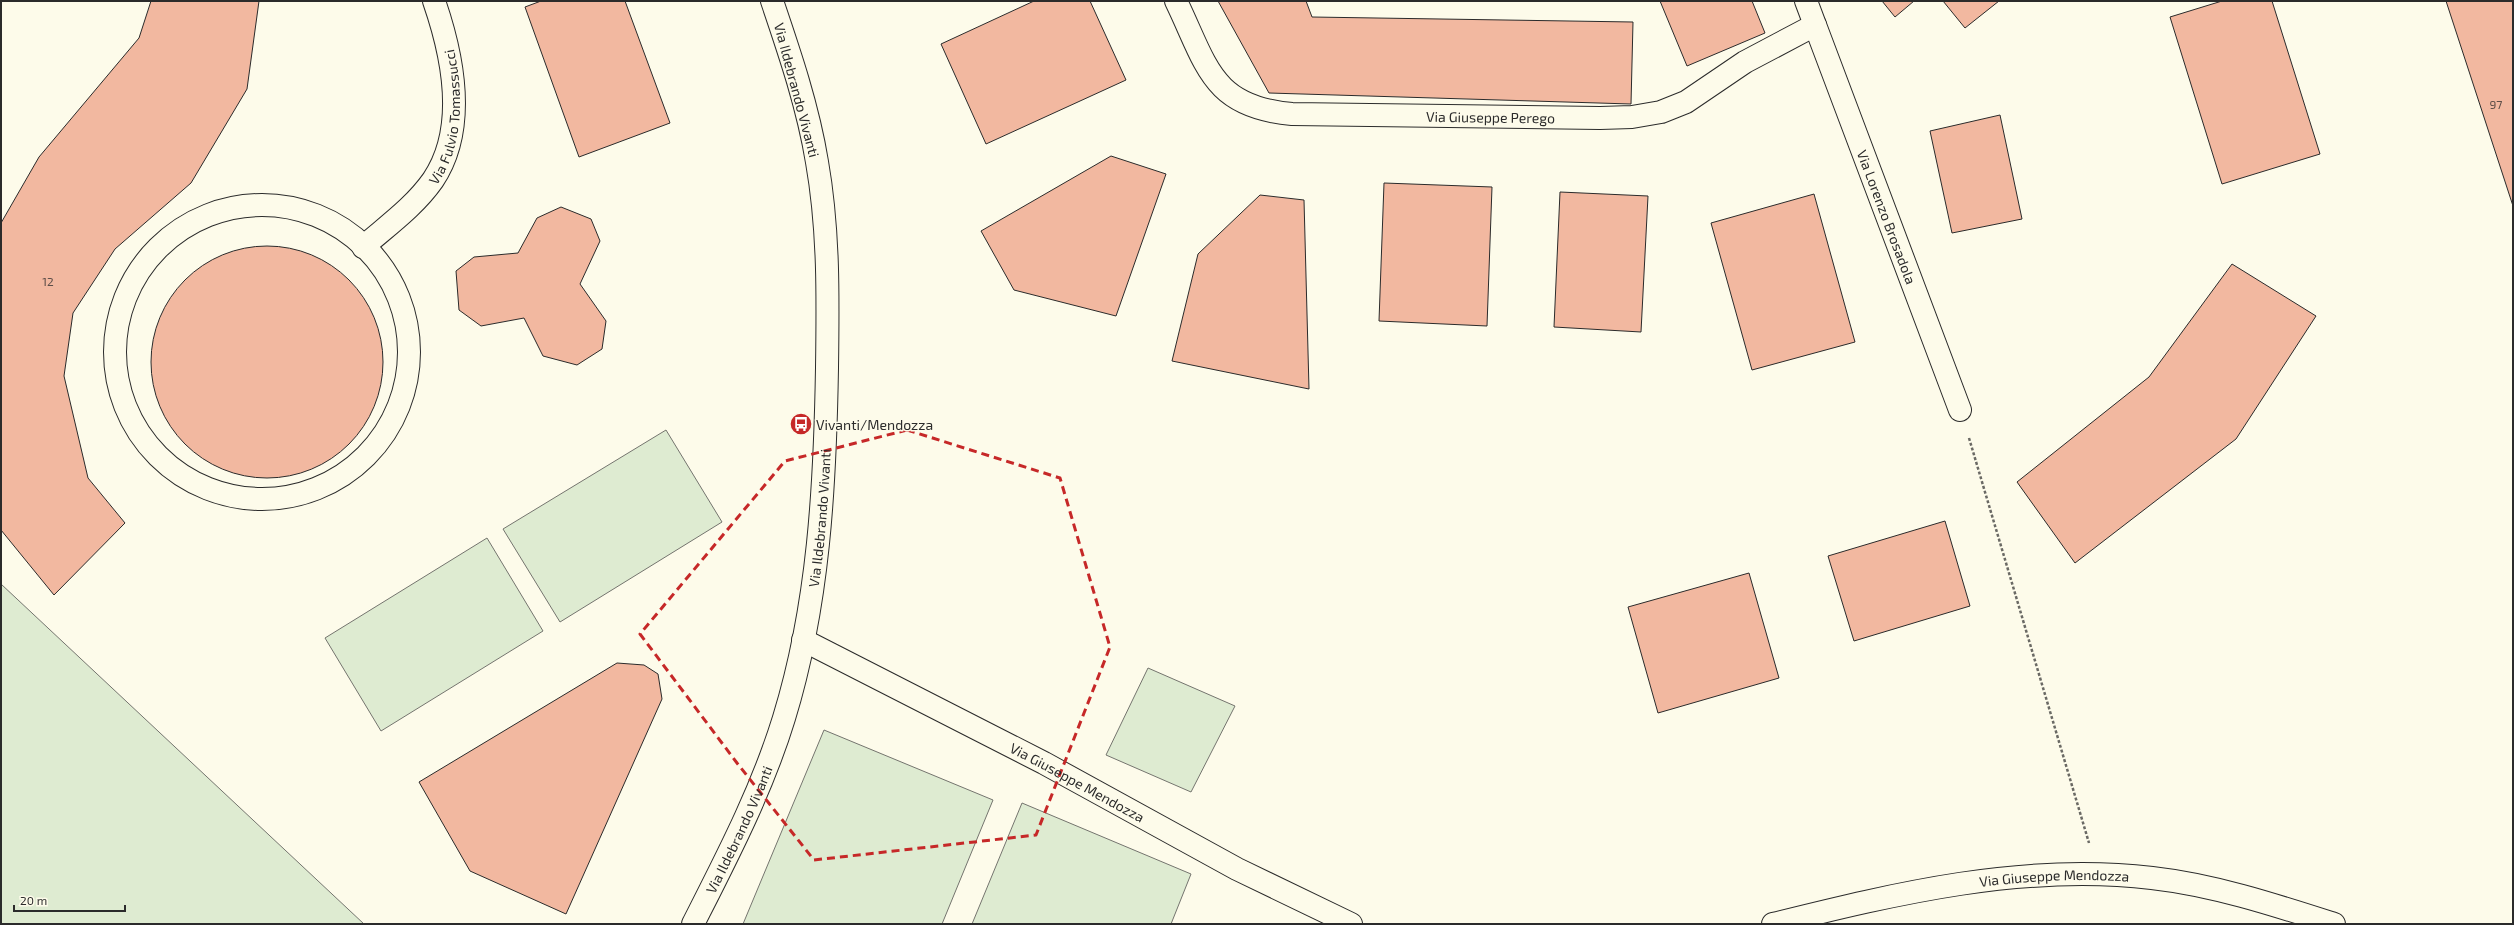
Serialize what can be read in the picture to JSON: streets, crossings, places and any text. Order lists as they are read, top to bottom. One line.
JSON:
{"streets":{"street":["Via Ildebrando Vivanti","Via Fulvio Tomassucci","Via Giuseppe Perego","Via Lorenzo Brosadola","Via Giuseppe Mendozza"]},"crossings":[["Via Ildebrando Vivanti","Via Giuseppe Mendozza"],["Via Giuseppe Perego","Via Lorenzo Brosadola"]],"places":{"bus stop":["Vivanti/Mendozza"]},"house_numbers":["97","12"],"scale_bar":"20 m"}
